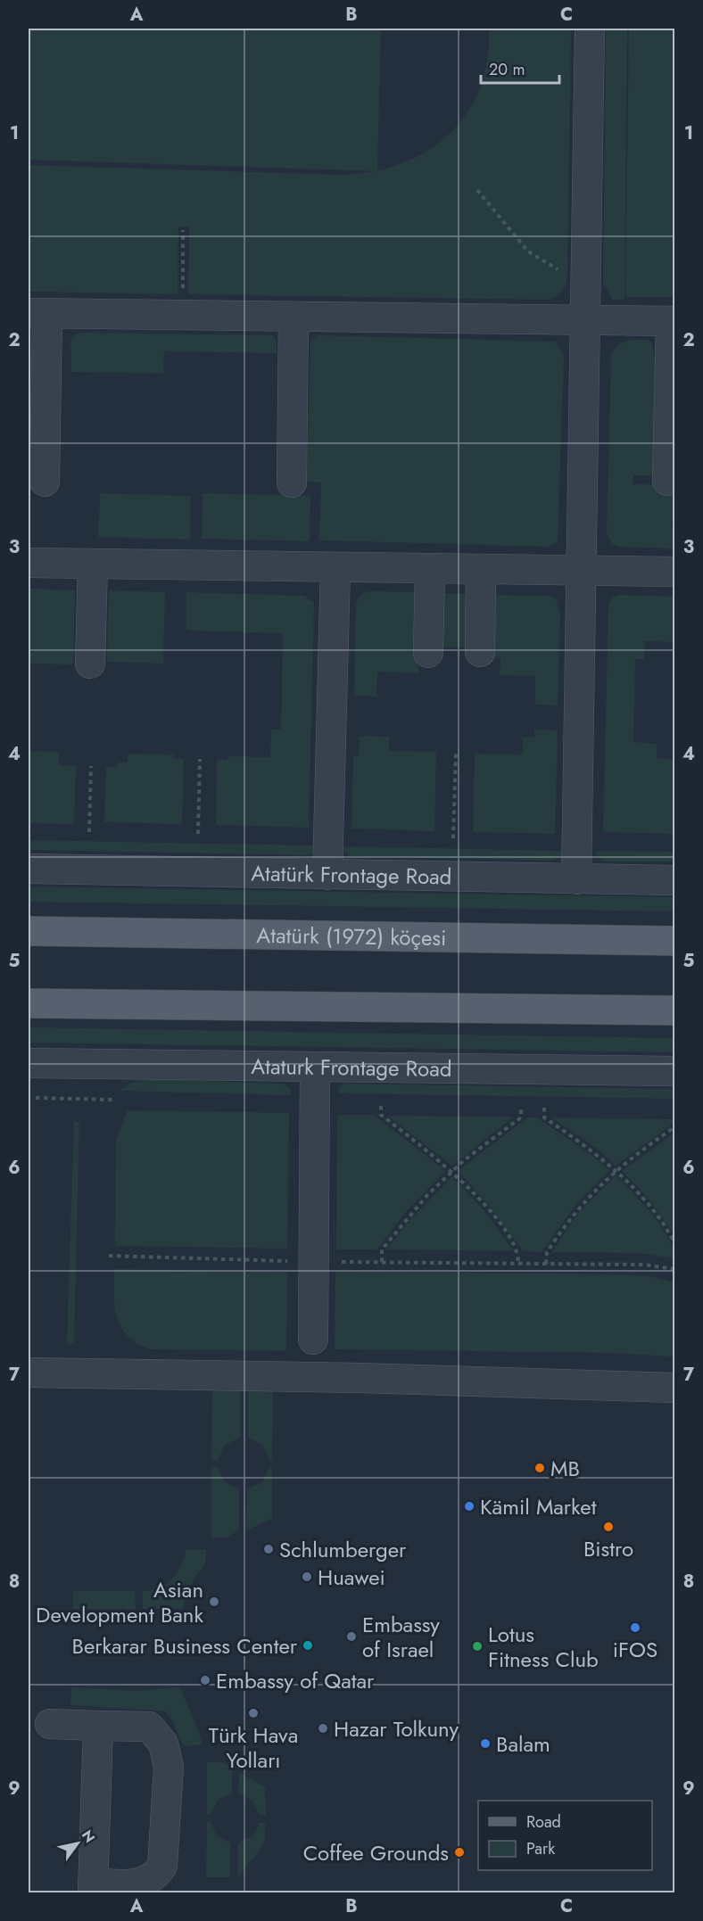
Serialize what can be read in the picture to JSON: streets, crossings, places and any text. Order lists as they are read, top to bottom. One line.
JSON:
{"streets":{"main road":["Atatürk (1972) köçesi"],"street":["Atatürk Frontage Road","Ataturk Frontage Road"]},"places":["MB","Kämil Market","Bistro","Schlumberger","Huawei","Asian Development Bank","iFOS","Embassy of Israel","Berkarar Business Center","Lotus Fitness Club","Embassy of Qatar","Türk Hava Yolları","Hazar Tolkuny","Balam","Coffee Grounds"],"legend":["Road","Park"],"scale_bar":"20 m","north":"top right","grid":{"columns":["A","B","C"],"rows":["1","2","3","4","5","6","7","8","9"]}}
